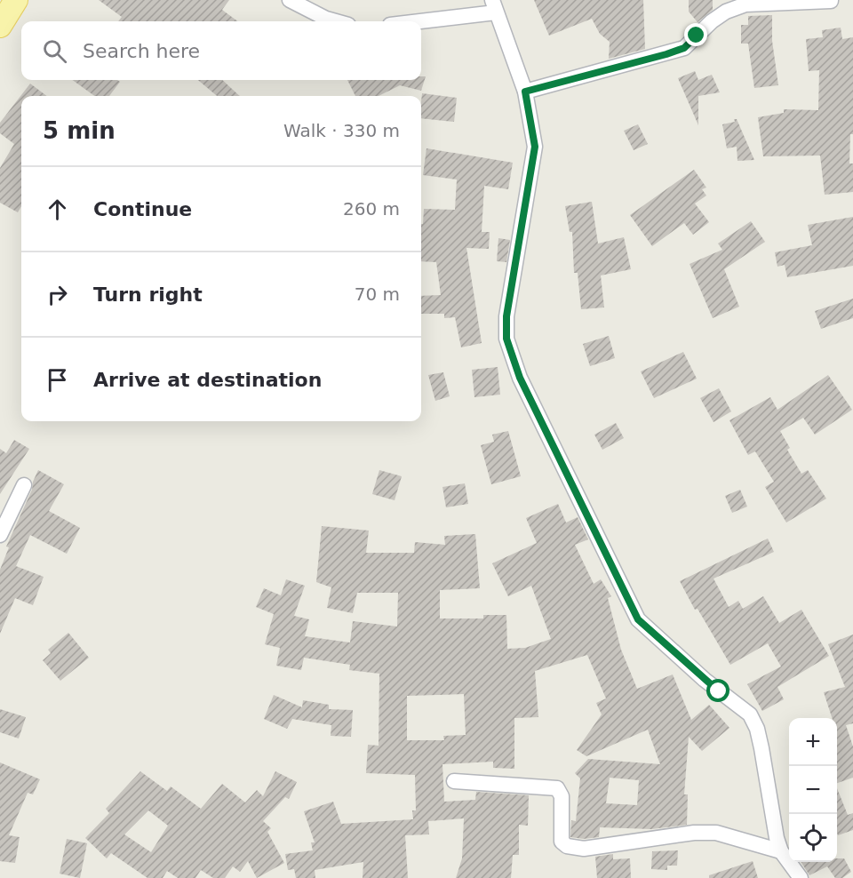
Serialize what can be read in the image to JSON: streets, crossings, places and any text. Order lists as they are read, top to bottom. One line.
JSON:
{"page":{"search":"Search here","heading":["5 min","Walk · 330 m"],"list":[["Continue","260 m"],["Turn right","70 m"],"Arrive at destination"],"map_buttons":["+","−"]}}
